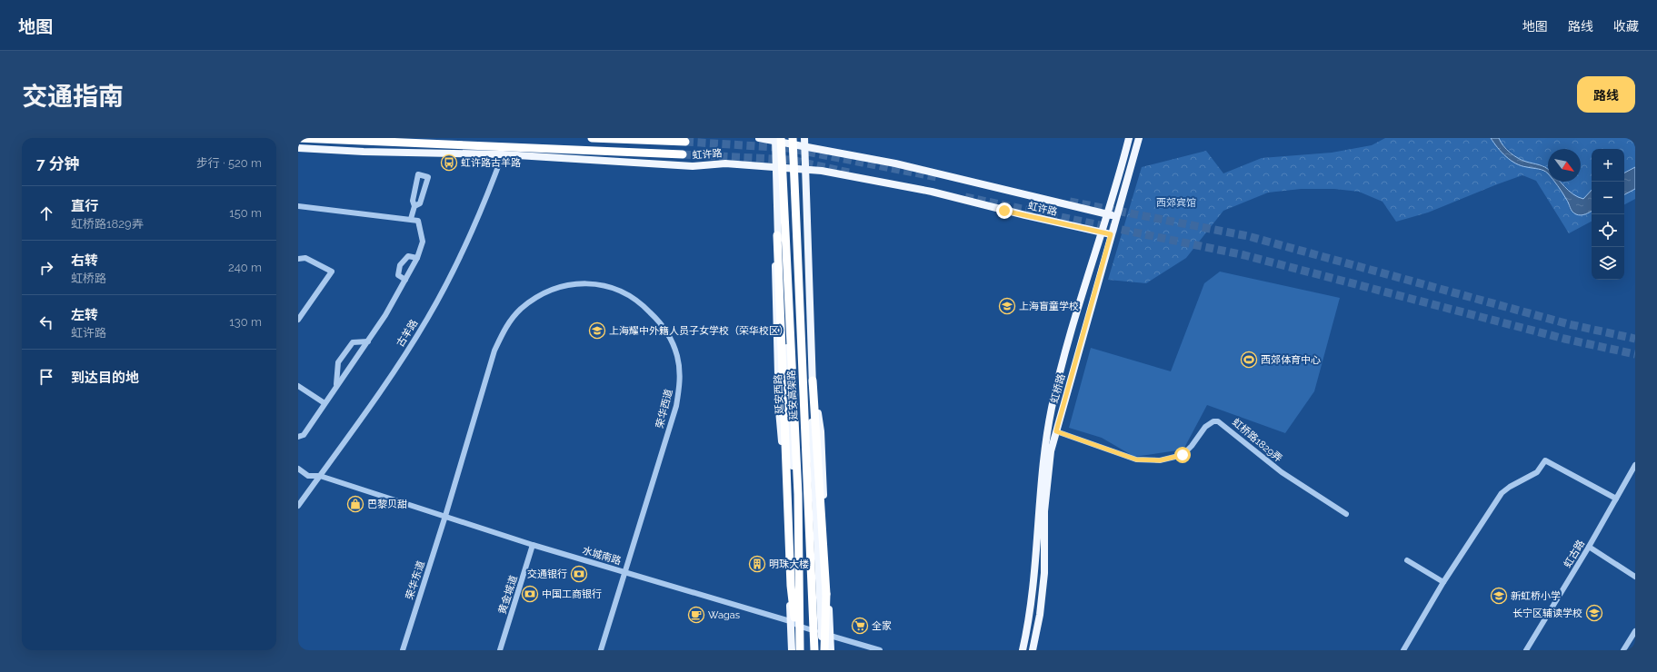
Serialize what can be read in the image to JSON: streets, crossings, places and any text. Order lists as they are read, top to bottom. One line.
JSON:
{"streets":{"highway":["延安高架路"],"main road":["虹许路","虹桥路","延安西路"],"street":["古羊路","荣华西道","虹桥路1829弄","虹古路","水城南路","荣华东道","黄金城道"]},"crossings":[["虹许路","古羊路"],["虹许路","虹桥路"],["虹许路","延安西路"],["虹许路","延安高架路"],["古羊路","水城南路"],["虹桥路","虹桥路1829弄"],["延安西路","延安高架路"],["延安西路","水城南路"],["荣华西道","水城南路"],["荣华西道","荣华东道"],["水城南路","荣华东道"],["水城南路","黄金城道"]],"parks":["西郊宾馆"],"places":{"bus stop":["虹许路古羊路"],"school or university":["上海盲童学校","上海耀中外籍人员子女学校（荣华校区）","新虹桥小学","长宁区辅读学校"],"sports":["西郊体育中心"],"shop":["巴黎贝甜"],"building":["明珠大楼"],"bank":["交通银行","中国工商银行"],"cafe":["Wagas"],"supermarket":["全家"]},"north":"bottom right","page":{"header":"地图","nav":["地图","路线","收藏"],"title":"交通指南","buttons":"路线","heading":["7 分钟","步行 · 520 m"],"map_buttons":["+","−"],"list":[["直行","虹桥路1829弄","150 m"],["右转","虹桥路","240 m"],["左转","虹许路","130 m"],"到达目的地"]}}
